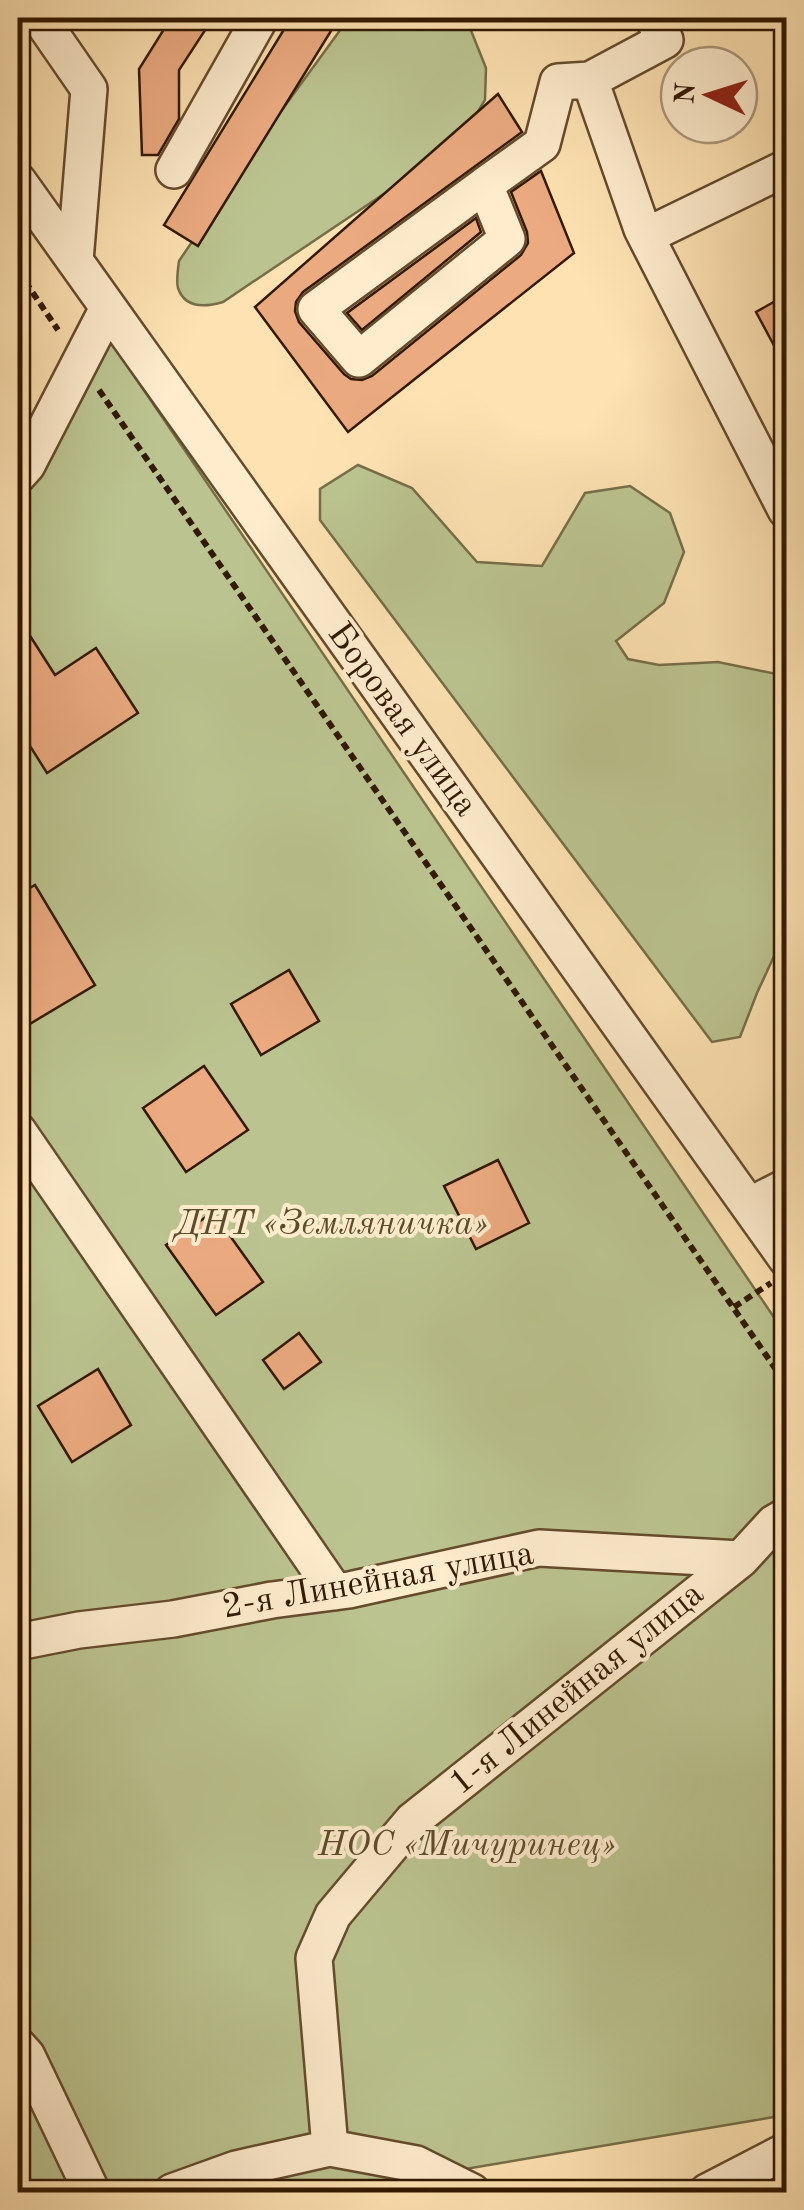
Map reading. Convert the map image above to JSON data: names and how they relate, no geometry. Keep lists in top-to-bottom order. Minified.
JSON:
{"streets":{"street":["Боровая улица","2-я Линейная улица","1-я Линейная улица"]},"crossings":[["2-я Линейная улица","1-я Линейная улица"]],"parks":["ДНТ «Земляничка»","НОС «Мичуринец»"],"north":"left"}
